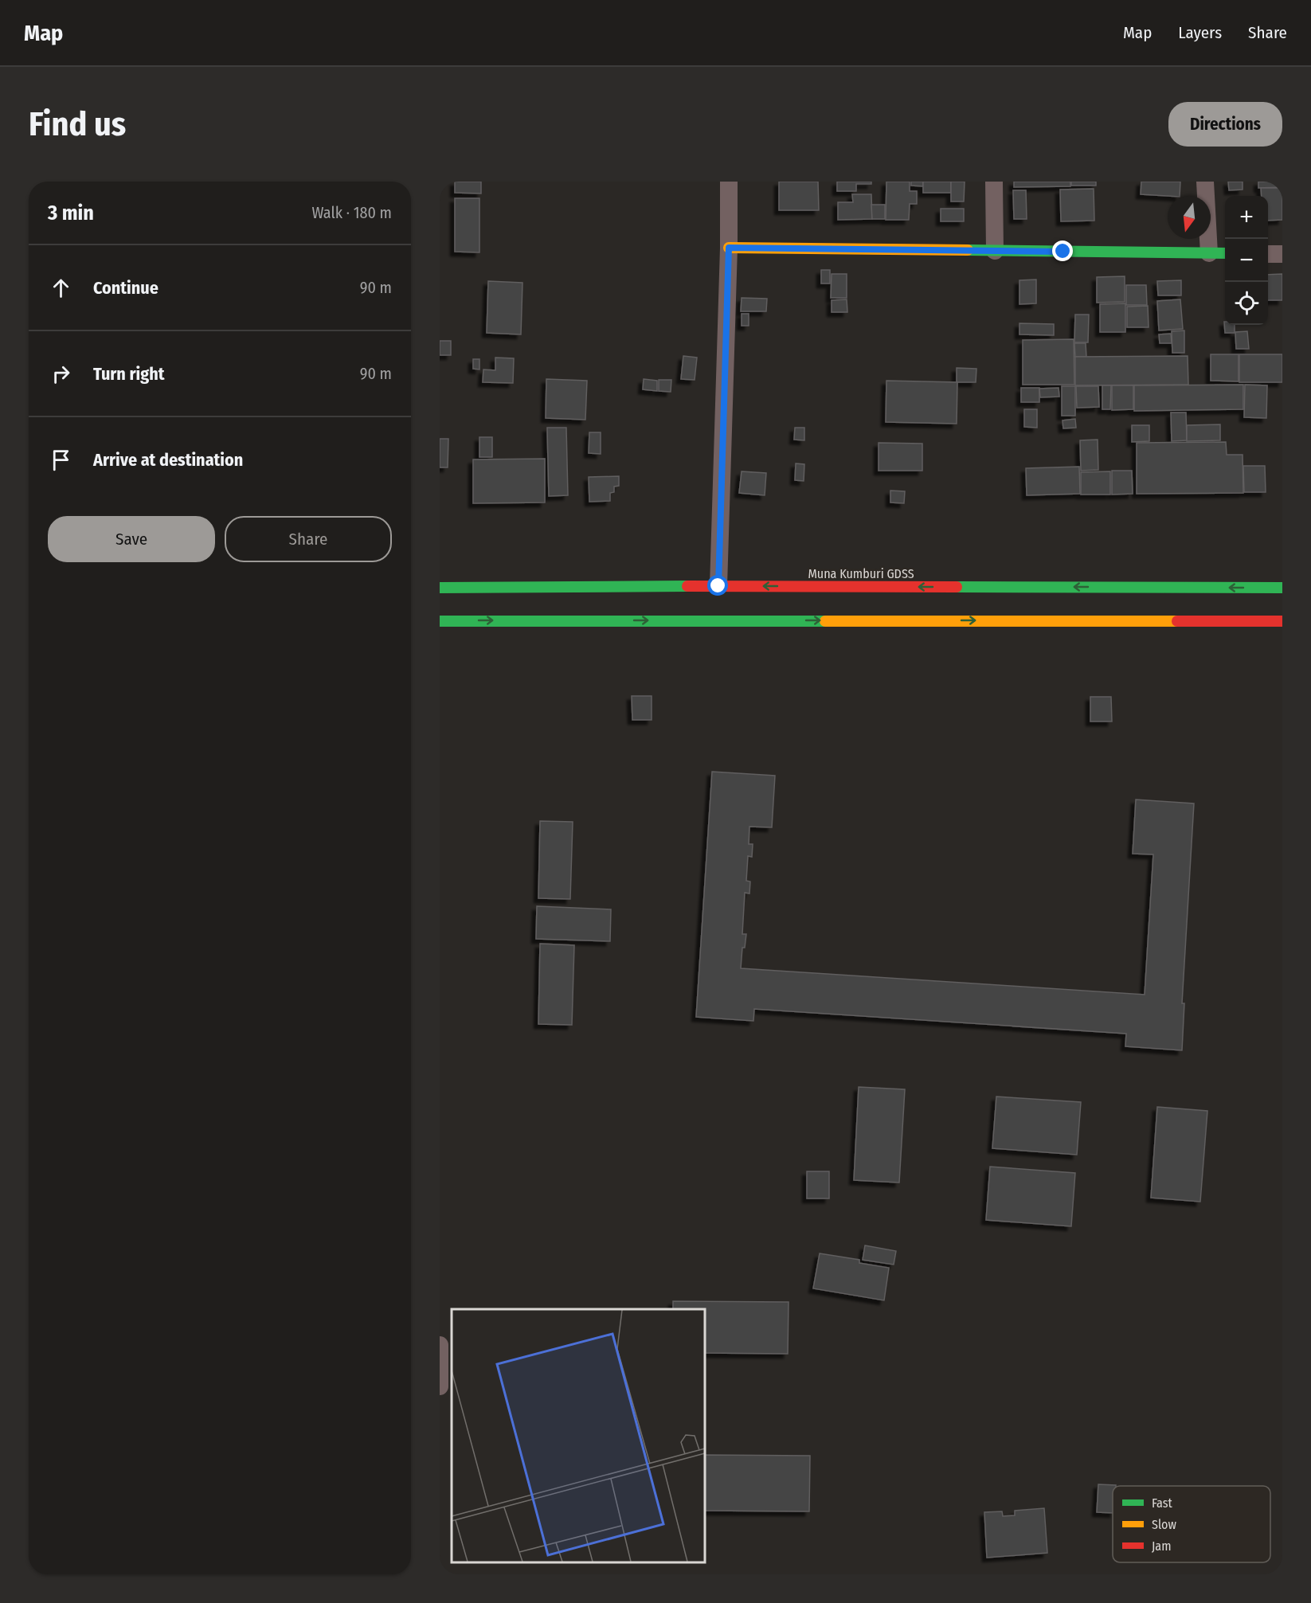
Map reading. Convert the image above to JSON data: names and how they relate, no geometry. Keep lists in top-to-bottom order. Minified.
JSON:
{"streets":{"main road":["Muna Kumburi GDSS"]},"legend":["Fast","Slow","Jam"],"north":"bottom","page":{"header":"Map","nav":["Map","Layers","Share"],"buttons":["Directions",["Save","Share"]],"title":"Find us","heading":["3 min","Walk · 180 m"],"map_buttons":["+","−"],"list":[["Continue","90 m"],["Turn right","90 m"],"Arrive at destination"]}}
